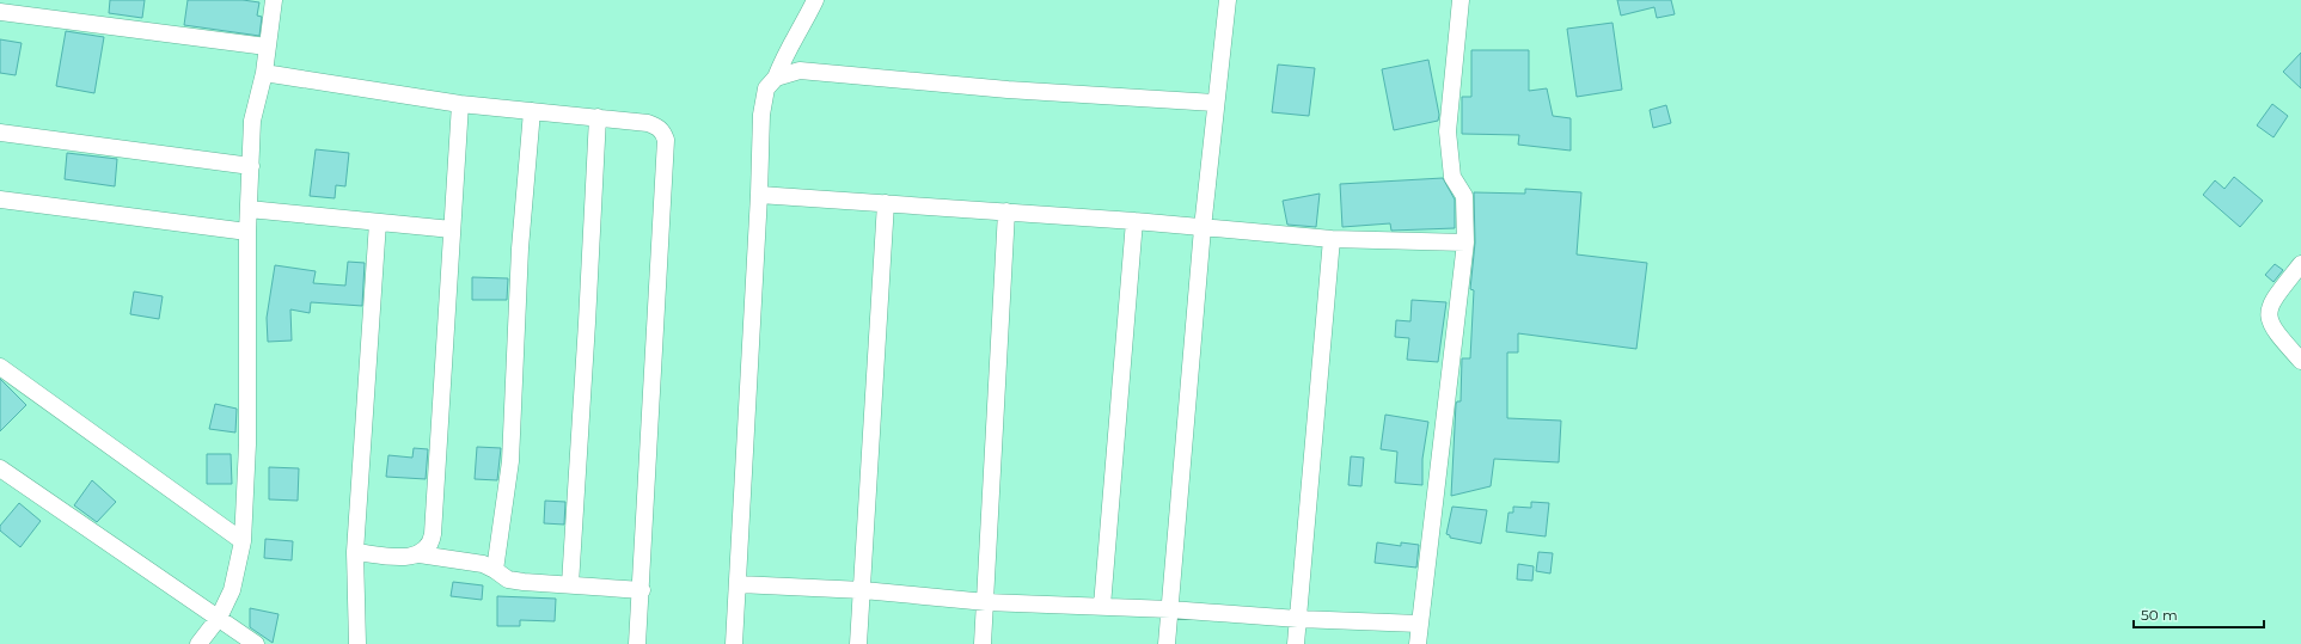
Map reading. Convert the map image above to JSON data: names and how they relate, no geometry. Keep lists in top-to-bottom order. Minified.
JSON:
{"scale_bar":"50 m"}
